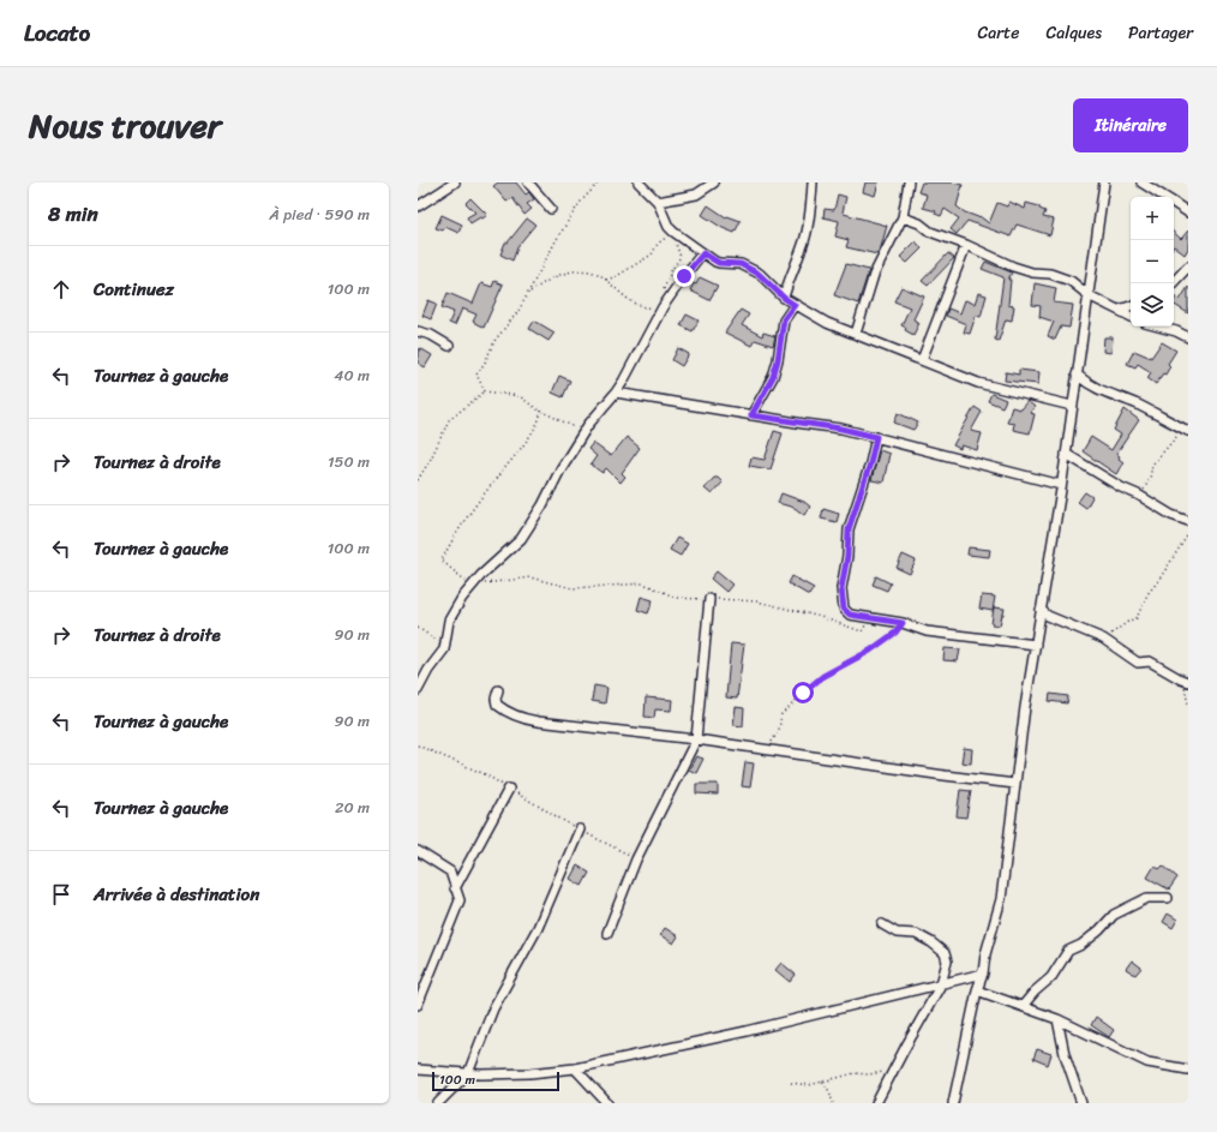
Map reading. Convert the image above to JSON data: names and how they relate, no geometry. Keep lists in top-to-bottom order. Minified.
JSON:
{"scale_bar":"100 m","page":{"header":"Locato","nav":["Carte","Calques","Partager"],"title":"Nous trouver","buttons":"Itinéraire","heading":["8 min","À pied · 590 m"],"map_buttons":["+","−"],"list":[["Continuez","100 m"],["Tournez à gauche","40 m"],["Tournez à droite","150 m"],["Tournez à gauche","100 m"],["Tournez à droite","90 m"],["Tournez à gauche","90 m"],["Tournez à gauche","20 m"],"Arrivée à destination"],"scale":"100 m"}}
